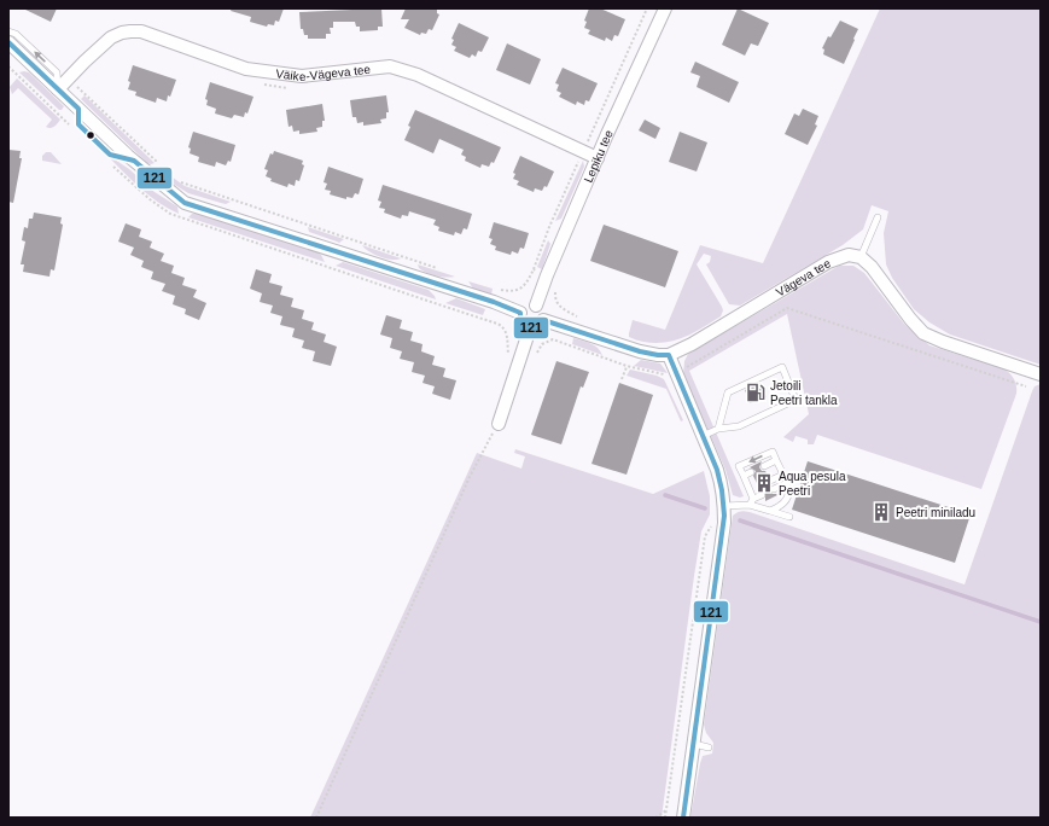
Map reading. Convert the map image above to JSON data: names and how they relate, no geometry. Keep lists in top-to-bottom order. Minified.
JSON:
{"streets":{"street":["Väike-Vägeva tee","Lepiku tee","Vägeva tee"]},"crossings":[["Väike-Vägeva tee","Lepiku tee"]],"places":{"fuel station":["Jetoili Peetri tankla"],"building":["Aqua pesula Peetri","Peetri miniladu"]},"lines":["transit line 121"]}
